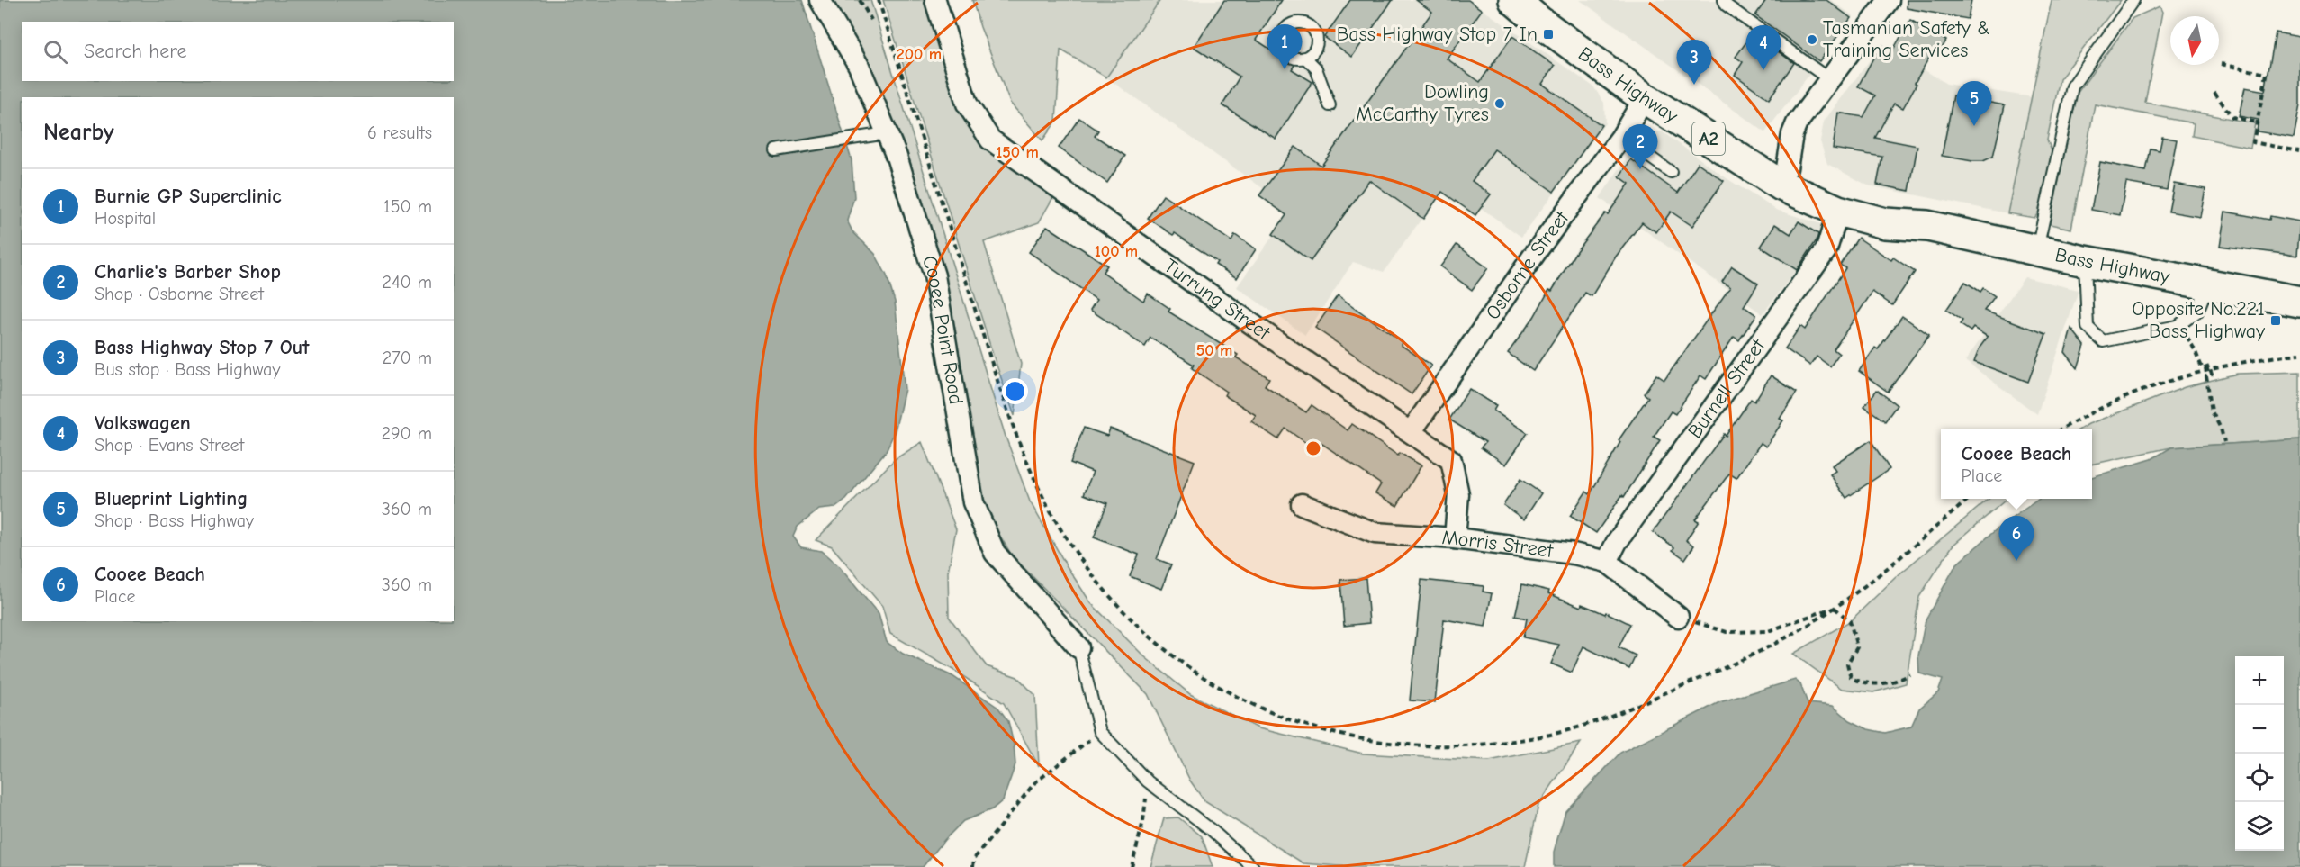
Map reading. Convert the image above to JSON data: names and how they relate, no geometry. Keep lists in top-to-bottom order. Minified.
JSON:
{"streets":{"highway":["Bass Highway","A2"],"street":["Osborne Street","Turrung Street","Cooee Point Road","Burnell Street","Morris Street"]},"crossings":[["Bass Highway","Osborne Street"],["Bass Highway","Burnell Street"],["Osborne Street","Turrung Street"],["Turrung Street","Morris Street"],["Burnell Street","Morris Street"]],"places":{"transit":["Bass Highway Stop 7 In","Opposite No.221 Bass Highway"],"other":["Tasmanian Safety & Training Services","Dowling McCarthy Tyres"]},"north":"bottom","page":{"search":"Search here","pins":["1","4","3","5","2","6"],"heading":["Nearby","6 results"],"list":[{"mark":"1","name":"Burnie GP Superclinic","note":"Hospital","value":"150 m"},{"mark":"2","name":"Charlie's Barber Shop","note":"Shop · Osborne Street","value":"240 m"},{"mark":"3","name":"Bass Highway Stop 7 Out","note":"Bus stop · Bass Highway","value":"270 m"},{"mark":"4","name":"Volkswagen","note":"Shop · Evans Street","value":"290 m"},{"mark":"5","name":"Blueprint Lighting","note":"Shop · Bass Highway","value":"360 m"},{"mark":"6","name":"Cooee Beach","note":"Place","value":"360 m"}],"popup":["Cooee Beach","Place"],"map_buttons":["+","−"]},"rings":["200 m","150 m","100 m","50 m"]}
